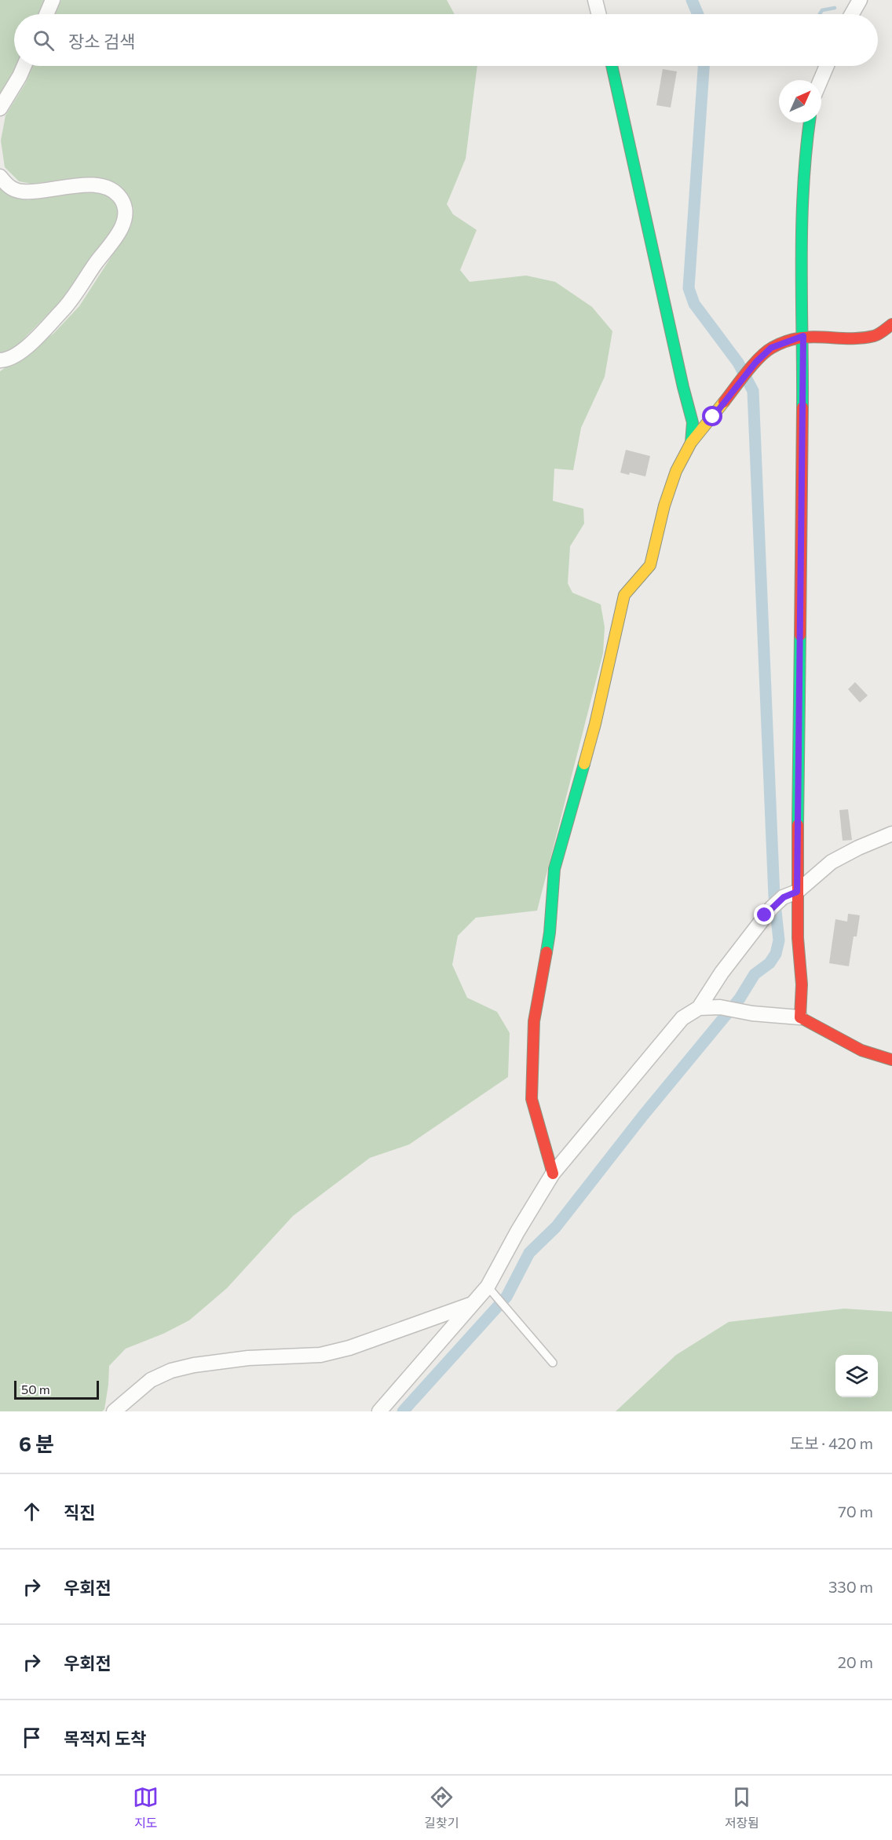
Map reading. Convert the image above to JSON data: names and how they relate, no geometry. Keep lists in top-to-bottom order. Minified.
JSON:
{"scale_bar":"50 m","north":"top right","page":{"search":"장소 검색","scale":"50 m","heading":["6 분","도보 · 420 m"],"list":[["직진","70 m"],["우회전","330 m"],["우회전","20 m"],"목적지 도착"],"nav":["지도","길찾기","저장됨"]}}
